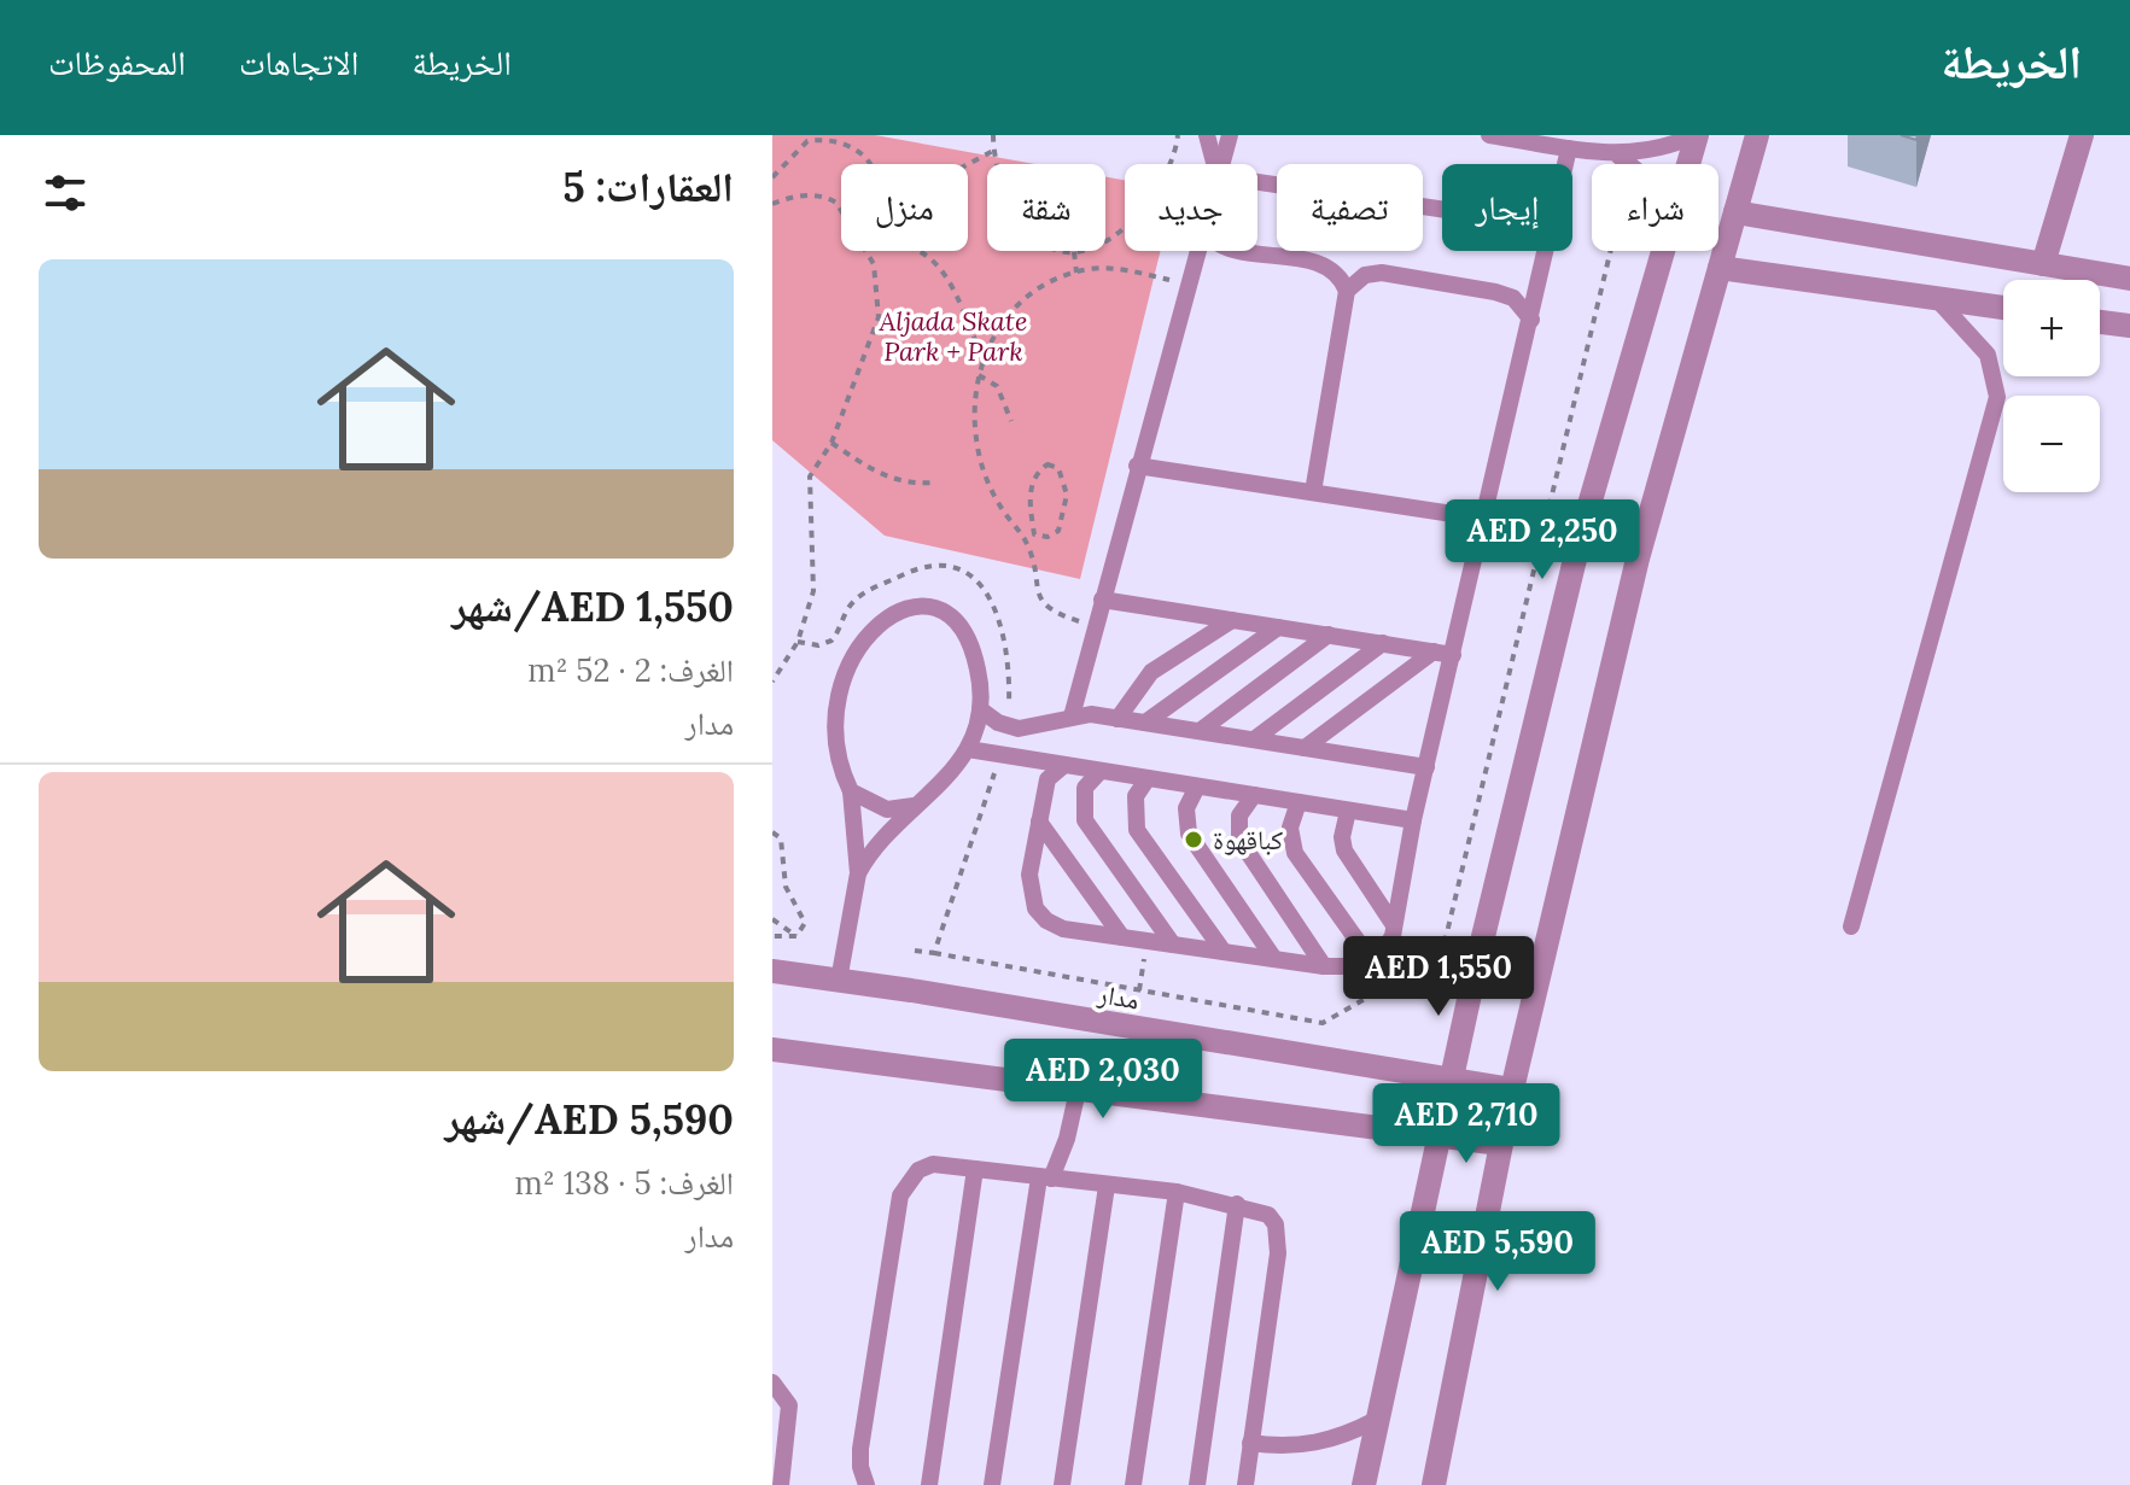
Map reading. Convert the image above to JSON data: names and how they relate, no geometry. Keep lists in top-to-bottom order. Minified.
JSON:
{"streets":{"street":["مدار"]},"parks":["Aljada Skate Park + Park"],"places":["كباقهوة"],"page":{"header":"الخريطة","nav":["الخريطة","الاتجاهات","المحفوظات"],"heading":"العقارات: 5","chip":["شراء","إيجار","تصفية","جديد","شقة","منزل"],"list":[{"name":"AED 1,550/شهر","note":"الغرف: 2 · 52 m² · مدار"},{"name":"AED 5,590/شهر","note":"الغرف: 5 · 138 m² · مدار"}],"map_buttons":["+","−"],"price":["AED 2,250","AED 1,550","AED 2,030","AED 2,710","AED 5,590"]}}
